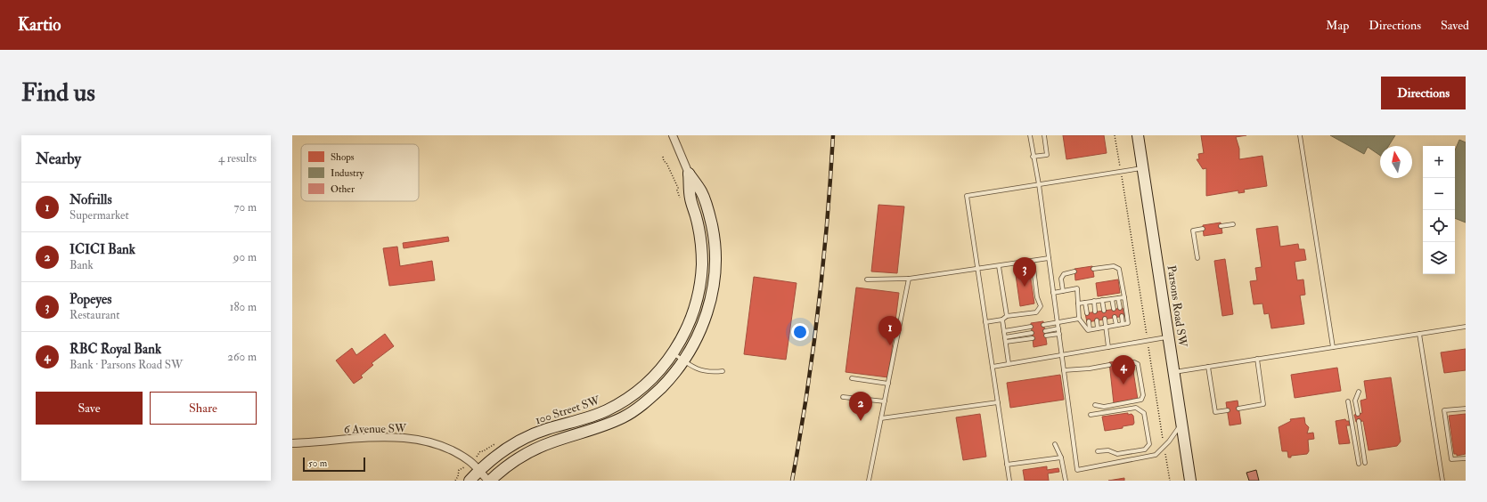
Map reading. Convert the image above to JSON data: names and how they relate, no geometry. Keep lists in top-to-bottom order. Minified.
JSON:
{"streets":{"street":["Parsons Road SW","100 Street SW","6 Avenue SW"]},"crossings":[["100 Street SW","6 Avenue SW"]],"legend":["Shops","Industry","Other"],"scale_bar":"50 m","north":"top","page":{"header":"Kartio","nav":["Map","Directions","Saved"],"buttons":["Directions",["Save","Share"]],"title":"Find us","heading":["Nearby","4 results"],"map_buttons":["+","−"],"list":[{"mark":"1","name":"Nofrills","note":"Supermarket","value":"70 m"},{"mark":"2","name":"ICICI Bank","note":"Bank","value":"90 m"},{"mark":"3","name":"Popeyes","note":"Restaurant","value":"180 m"},{"mark":"4","name":"RBC Royal Bank","note":"Bank · Parsons Road SW","value":"260 m"}],"pins":["3","1","4","2"],"scale":"50 m"}}
